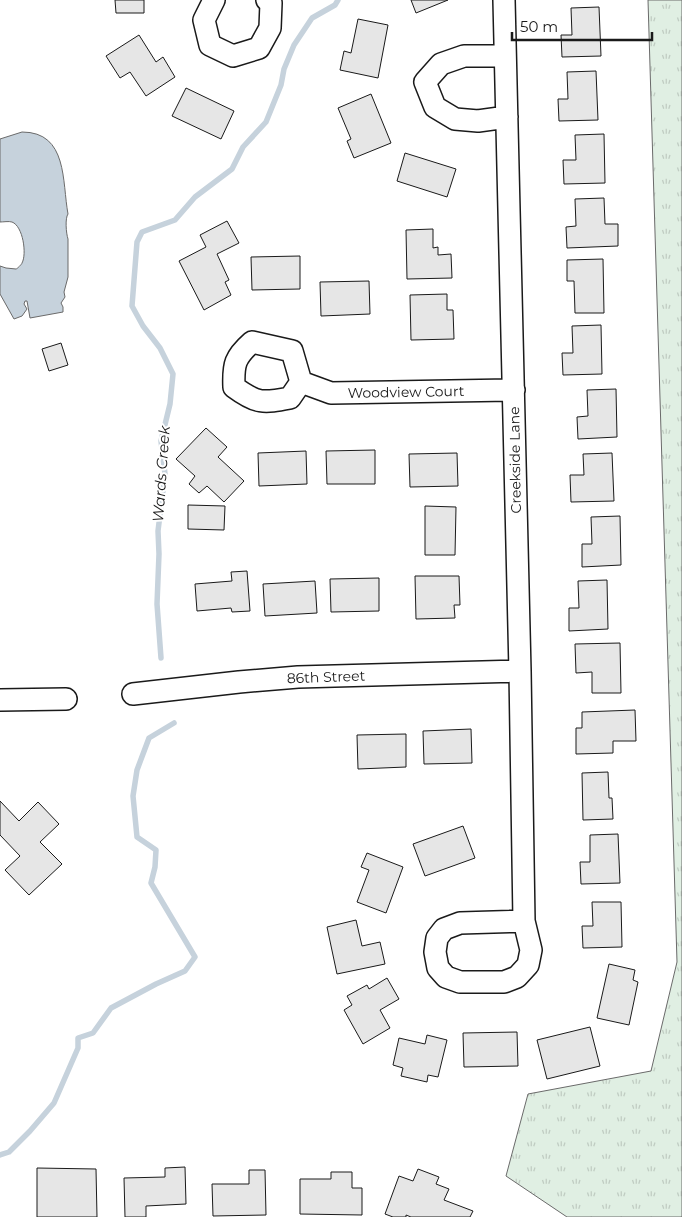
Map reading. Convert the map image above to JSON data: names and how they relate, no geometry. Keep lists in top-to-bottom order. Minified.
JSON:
{"streets":{"street":["Woodview Court","Creekside Lane","86th Street"]},"crossings":[["Woodview Court","Creekside Lane"],["Creekside Lane","86th Street"]],"water":["Wards Creek"],"scale_bar":"50 m"}
